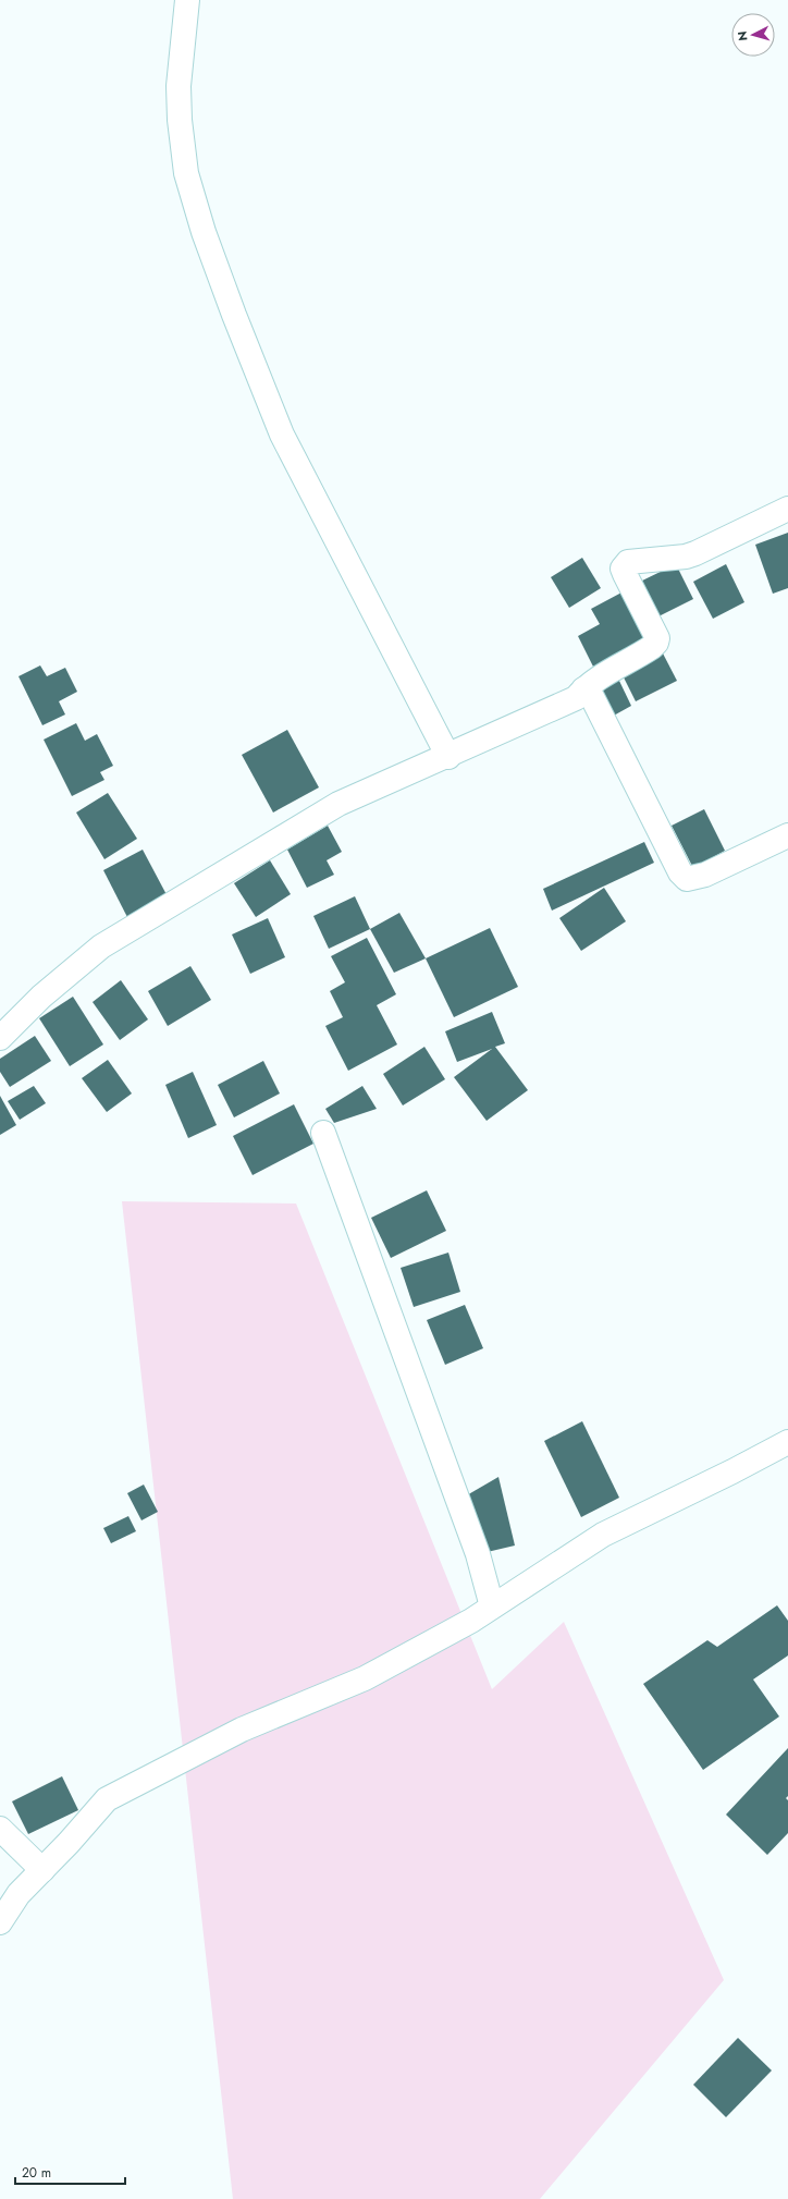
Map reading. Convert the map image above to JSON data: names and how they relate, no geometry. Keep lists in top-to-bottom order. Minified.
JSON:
{"scale_bar":"20 m","north":"left"}
